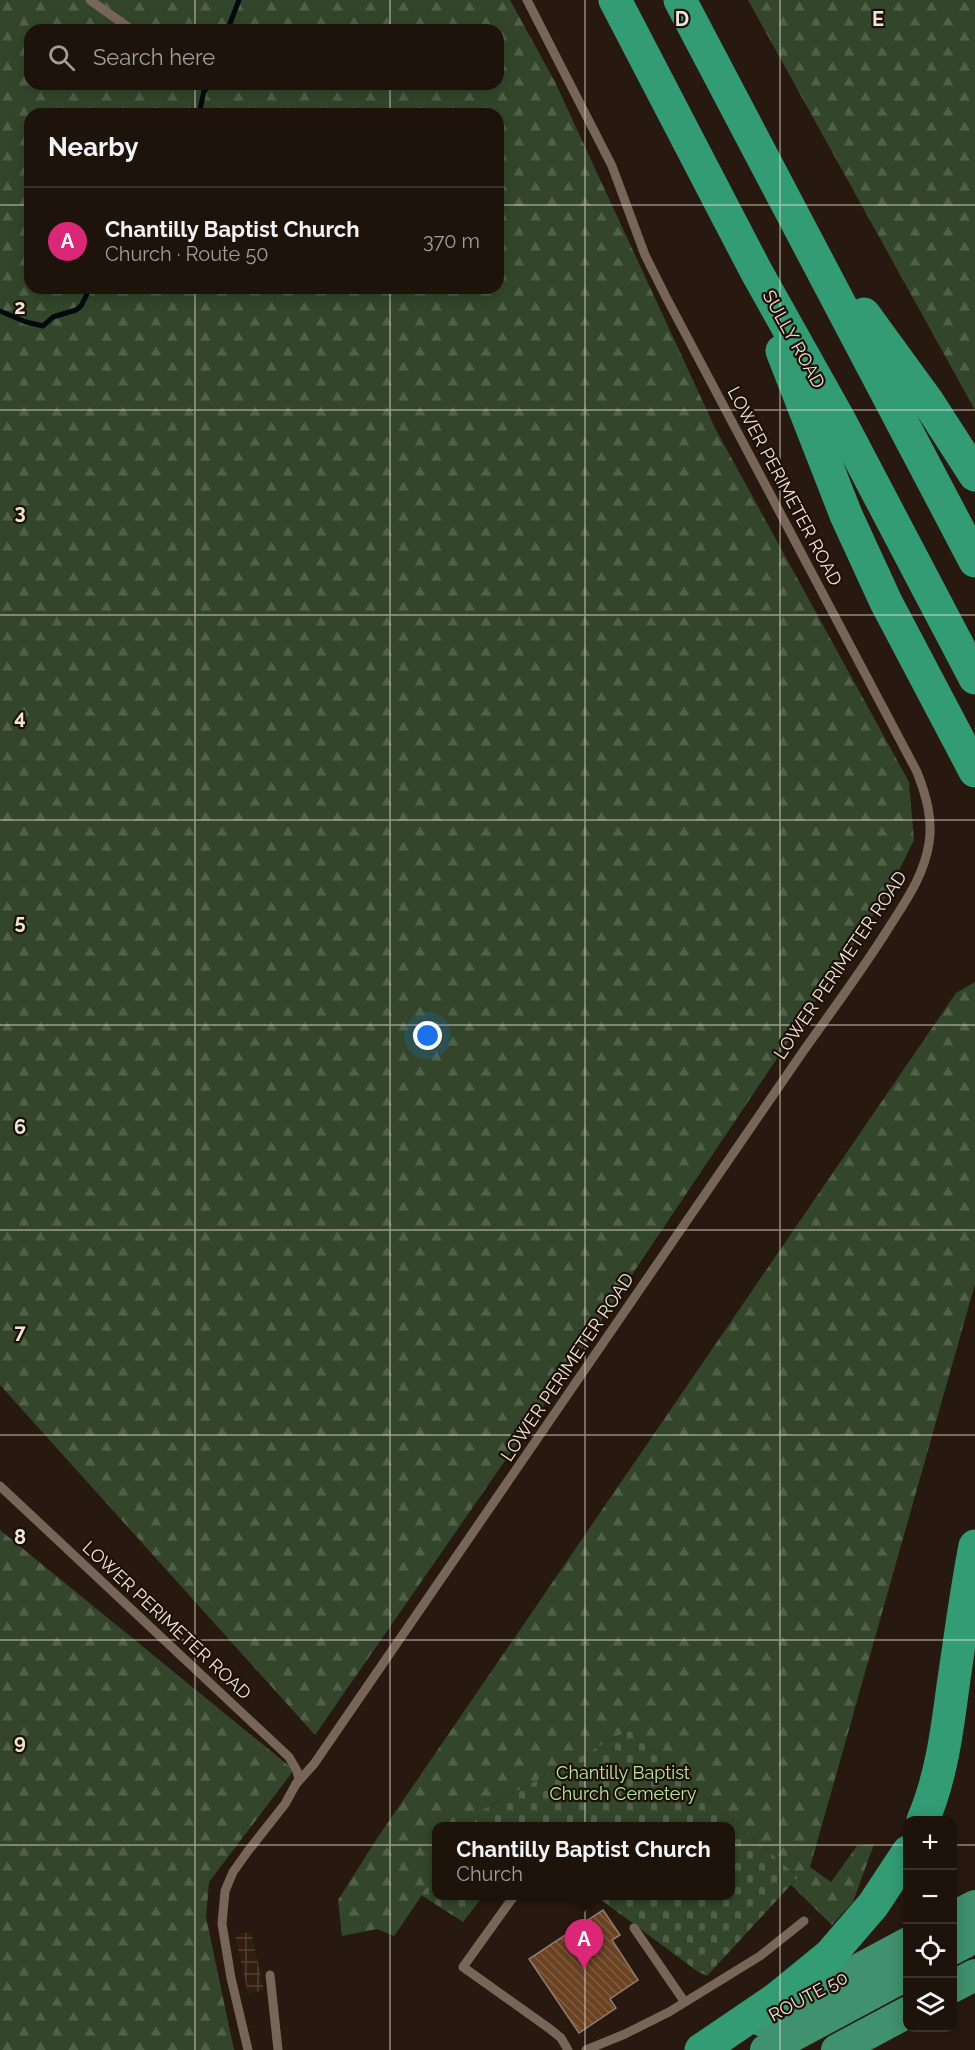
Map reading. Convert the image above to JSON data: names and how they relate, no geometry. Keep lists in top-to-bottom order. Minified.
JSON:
{"streets":{"highway":["SULLY ROAD","ROUTE 50"],"lane":["LOWER PERIMETER ROAD"]},"parks":["Chantilly Baptist Church Cemetery"],"page":{"search":"Search here","heading":"Nearby","list":[{"mark":"A","name":"Chantilly Baptist Church","note":"Church · Route 50","value":"370 m"}],"map_buttons":["+","−"],"popup":["Chantilly Baptist Church","Church"],"pins":"A"},"grid":{"columns":["D","E"],"rows":["2","3","4","5","6","7","8","9"]}}
